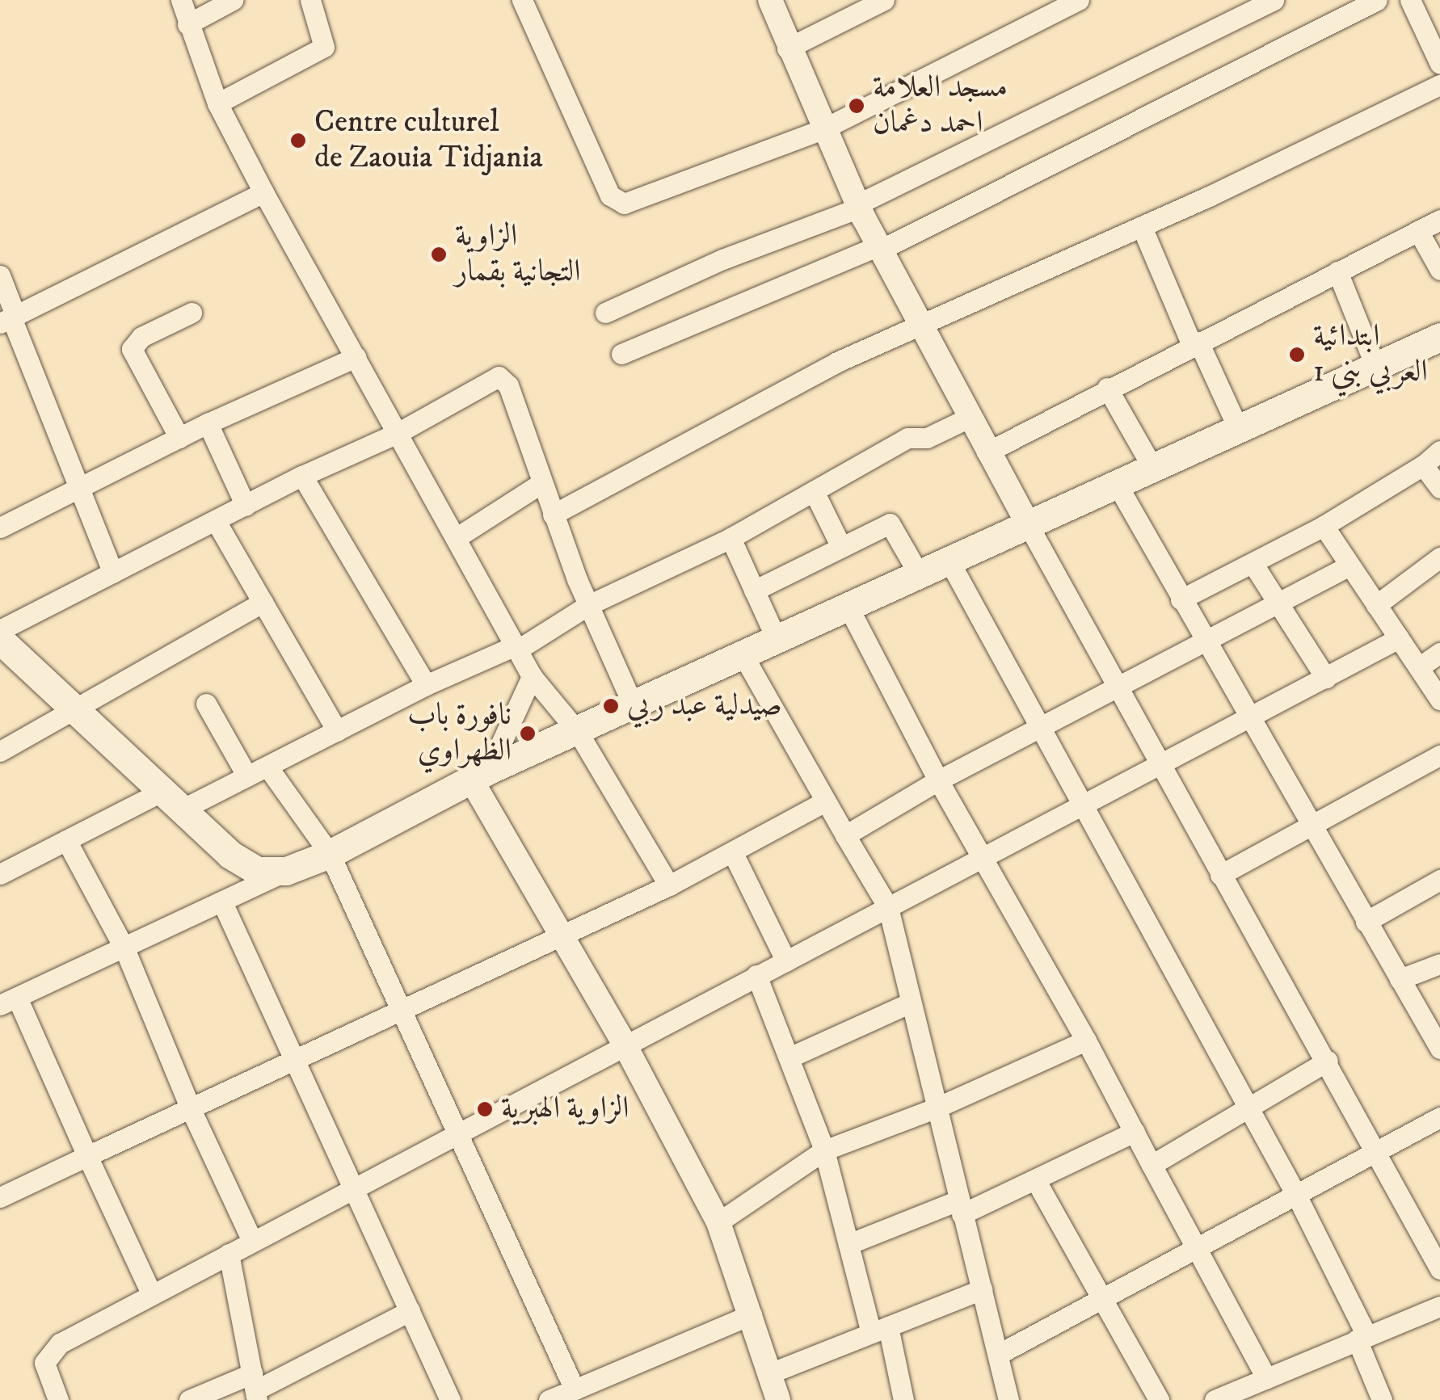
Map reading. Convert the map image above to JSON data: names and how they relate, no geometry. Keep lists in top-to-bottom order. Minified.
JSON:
{"places":["مسجد العلامة احمد دغمان","Centre culturel de Zaouia Tidjania","الزاوية التجانية بقمار","ابتدائية العربي بني 1","صيدلية عبد ربي","نافورة باب الظهراوي","الزاوية الهبرية"]}
